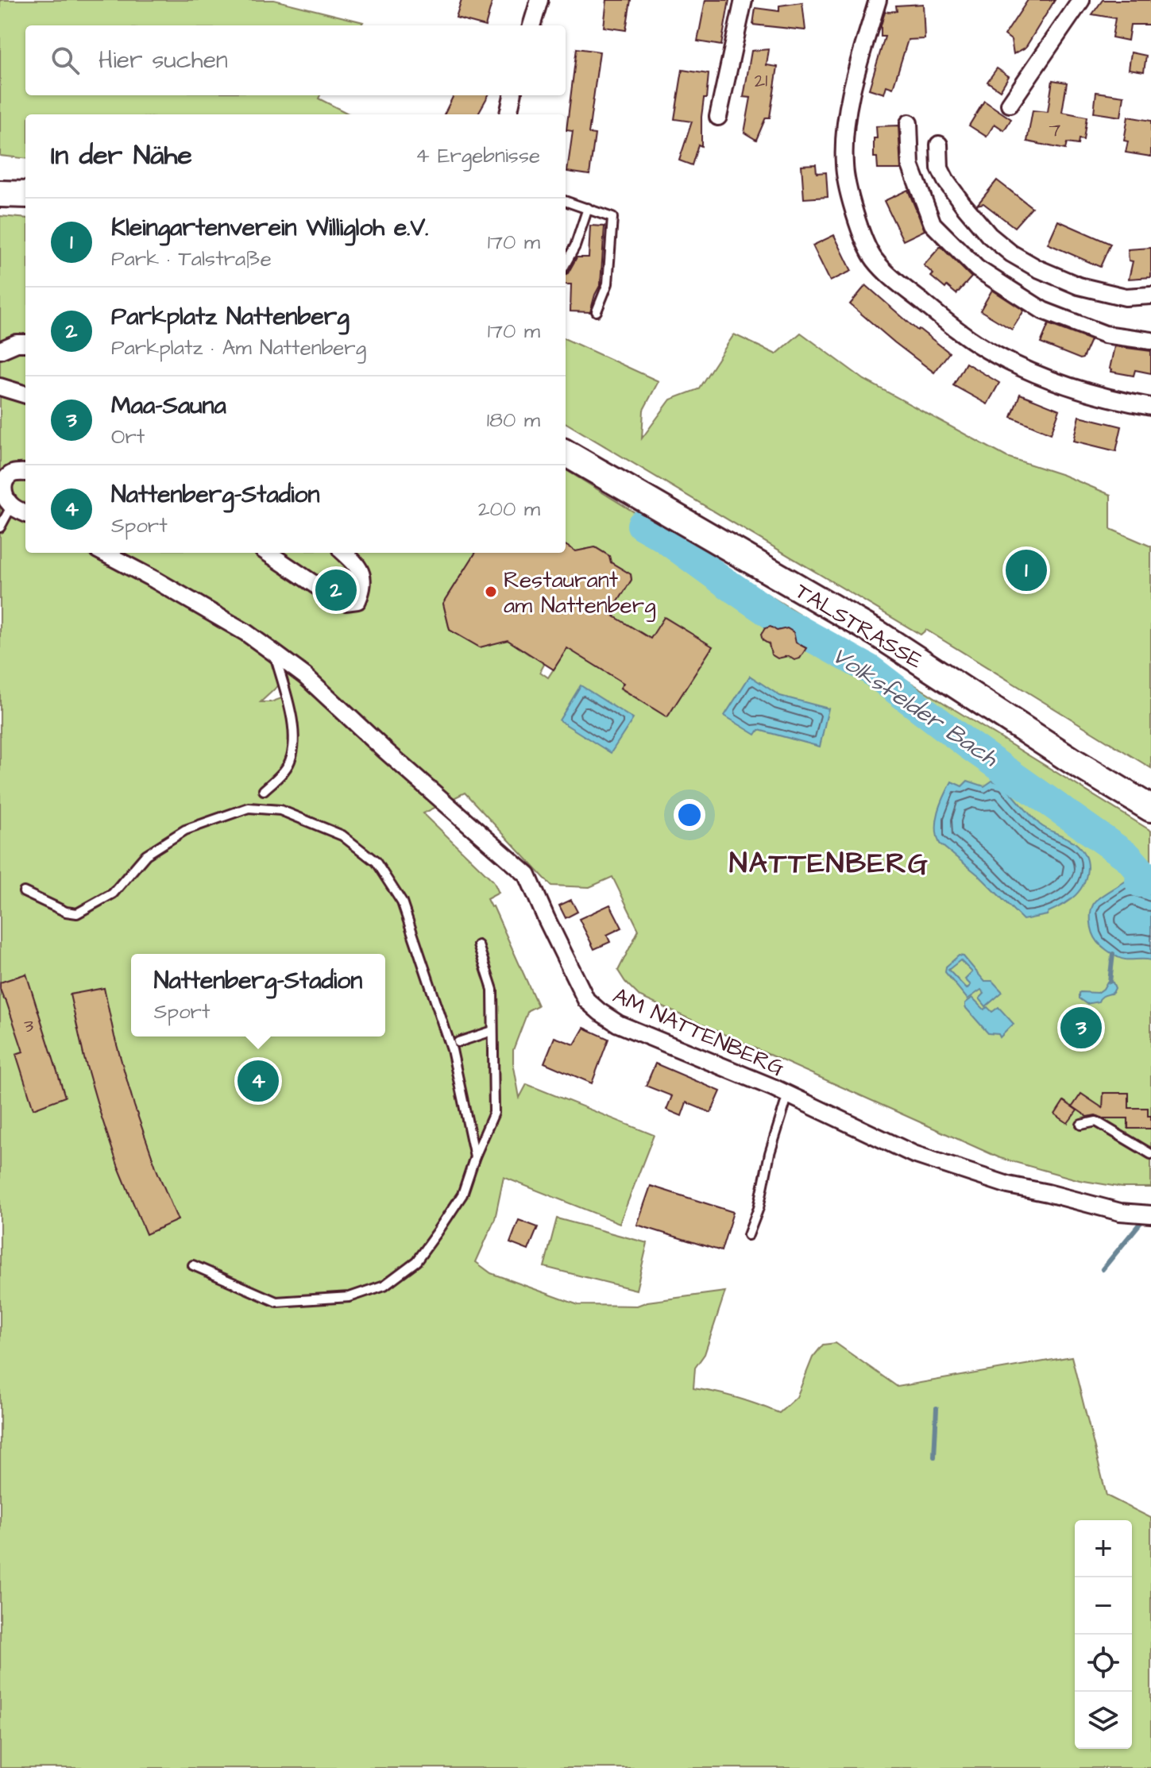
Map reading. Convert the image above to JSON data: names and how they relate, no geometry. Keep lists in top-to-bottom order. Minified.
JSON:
{"streets":{"main road":["TALSTRASSE"],"street":["AM NATTENBERG"]},"districts":["NATTENBERG"],"water":["Volksfelder Bach"],"places":["Restaurant am Nattenberg"],"house_numbers":["21","7","3"],"page":{"search":"Hier suchen","heading":["In der Nähe","4 Ergebnisse"],"list":[{"mark":"1","name":"Kleingartenverein Willigloh e.V.","note":"Park · Talstraße","value":"170 m"},{"mark":"2","name":"Parkplatz Nattenberg","note":"Parkplatz · Am Nattenberg","value":"170 m"},{"mark":"3","name":"Maa-Sauna","note":"Ort","value":"180 m"},{"mark":"4","name":"Nattenberg-Stadion","note":"Sport","value":"200 m"}],"pins":["1","2","3","4"],"popup":["Nattenberg-Stadion","Sport"],"map_buttons":["+","−"]}}
